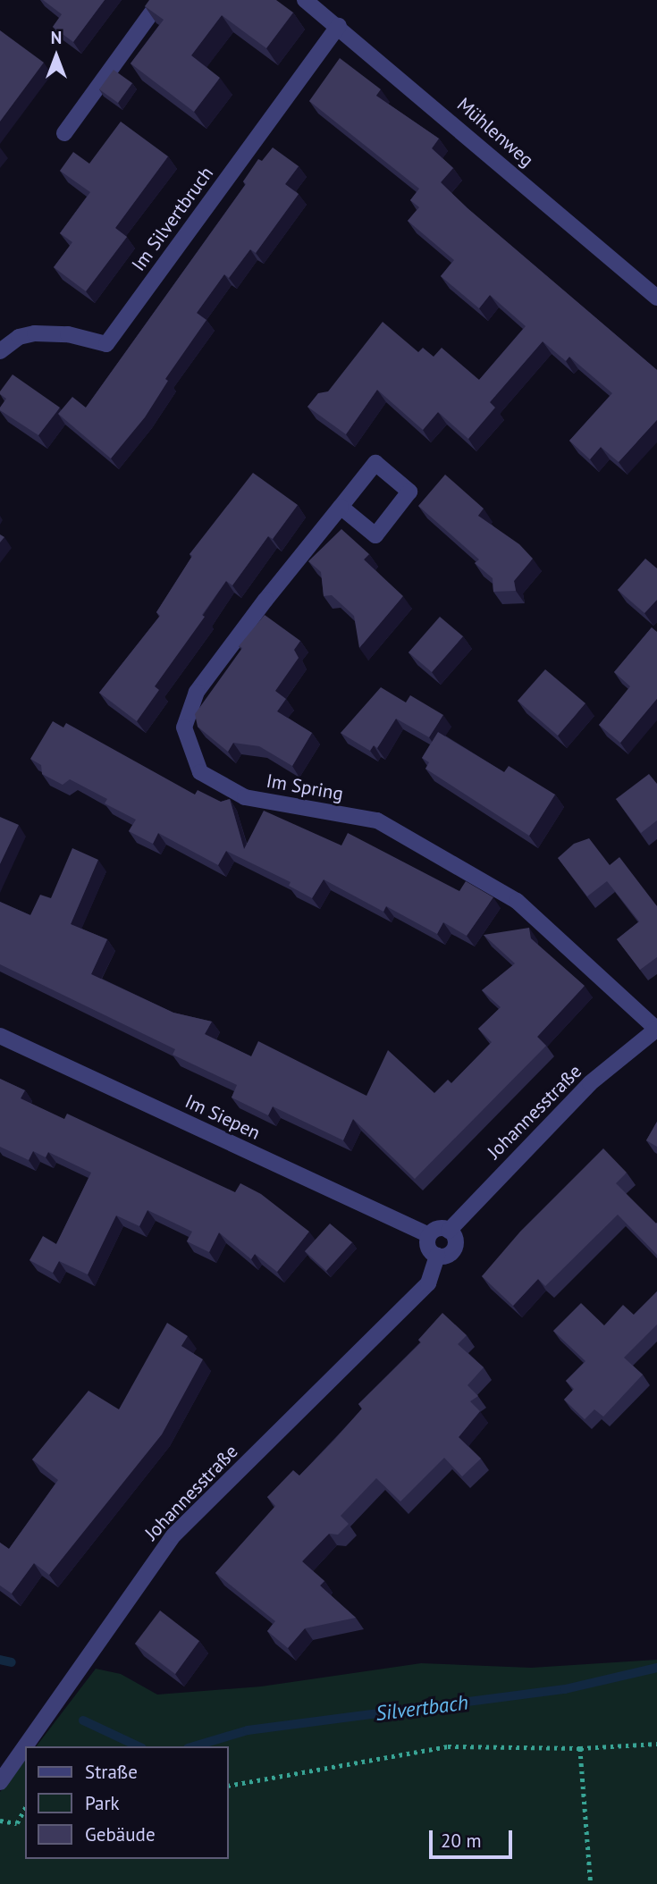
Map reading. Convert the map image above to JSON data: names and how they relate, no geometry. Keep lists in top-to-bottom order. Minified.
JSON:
{"streets":{"street":["Mühlenweg","Im Silvertbruch","Im Spring","Johannesstraße","Im Siepen"]},"crossings":[["Mühlenweg","Im Silvertbruch"],["Im Spring","Johannesstraße"],["Johannesstraße","Im Siepen"]],"water":["Silvertbach"],"legend":["Straße","Park","Gebäude"],"scale_bar":"20 m","north":"top"}
